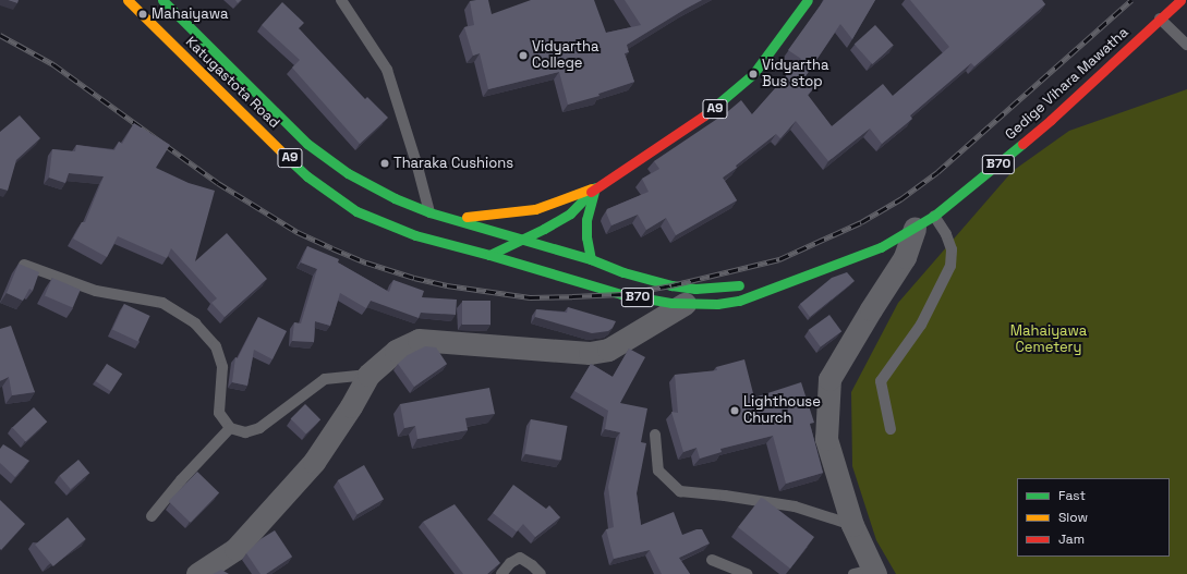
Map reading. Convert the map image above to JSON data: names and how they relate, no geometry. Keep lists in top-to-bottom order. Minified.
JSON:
{"streets":{"main road":["Katugastota Road","Gedige Vihara Mawatha","A9","B70"]},"crossings":[["Katugastota Road","Gedige Vihara Mawatha"]],"parks":["Mahaiyawa Cemetery"],"places":["Mahaiyawa","Vidyartha College","Vidyartha Bus stop","Tharaka Cushions","Lighthouse Church"],"legend":["Fast","Slow","Jam"]}
